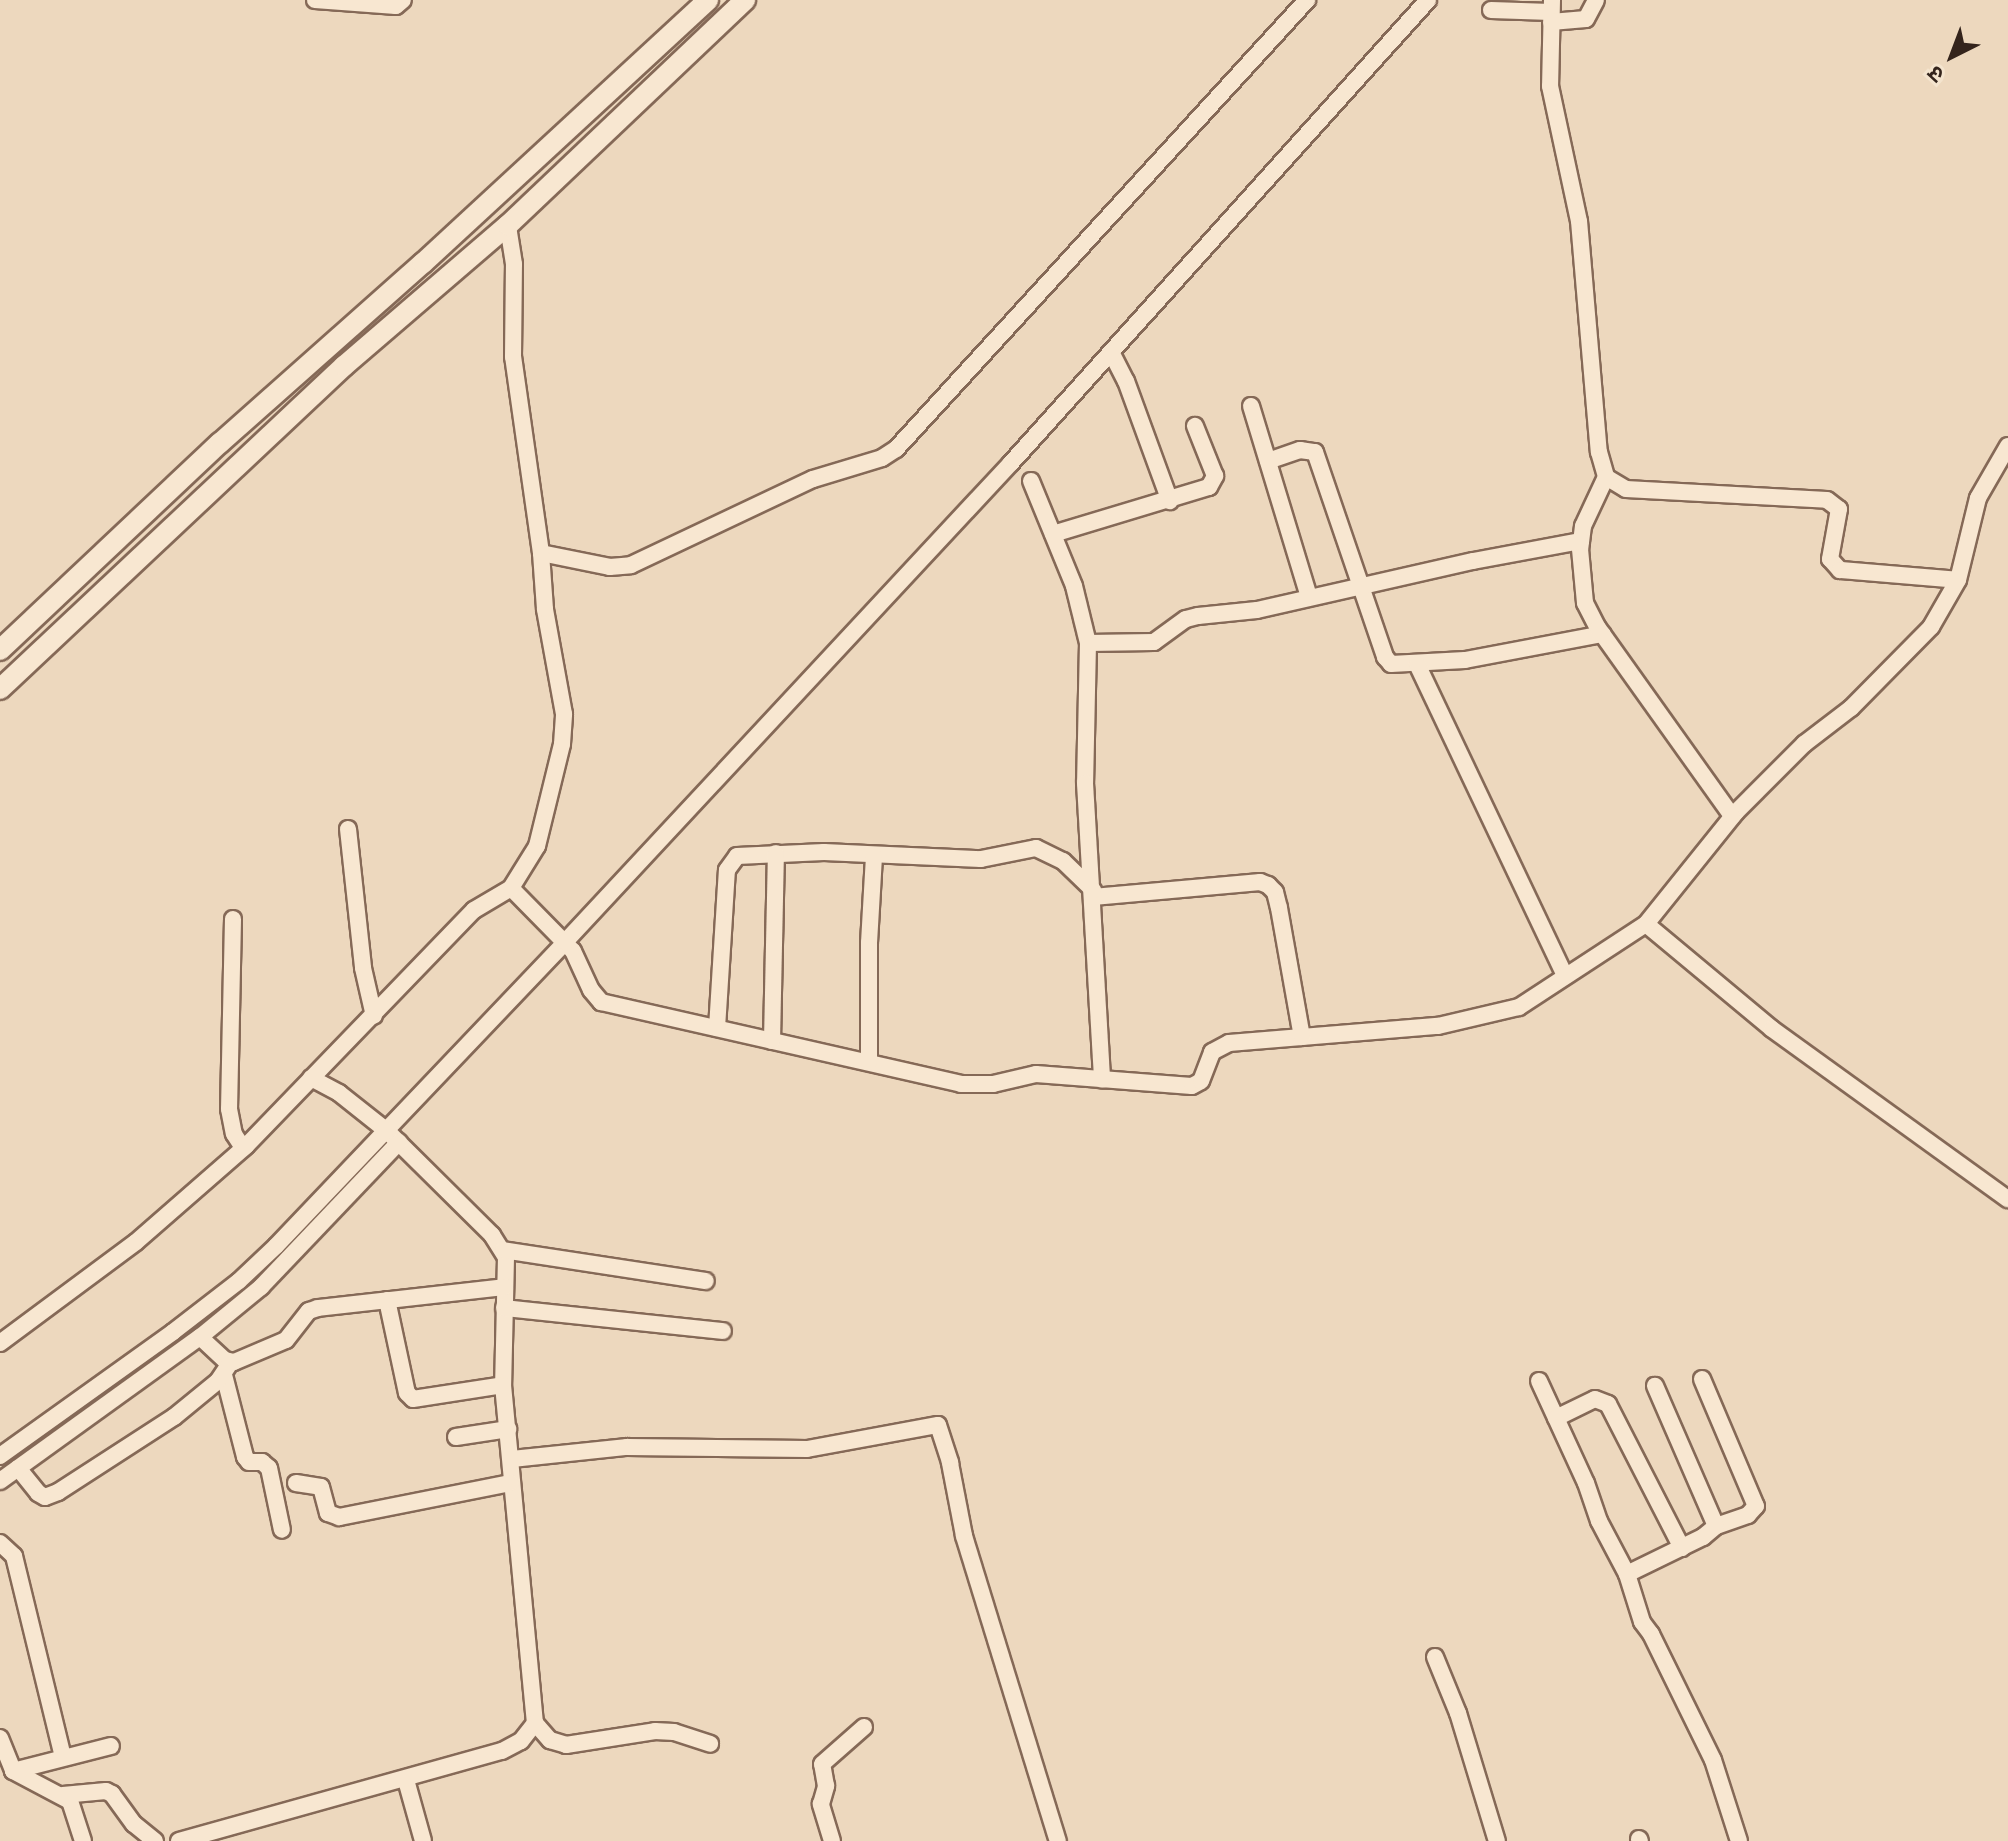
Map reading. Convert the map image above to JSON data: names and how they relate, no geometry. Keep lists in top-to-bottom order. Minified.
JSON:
{"north":"bottom left"}
